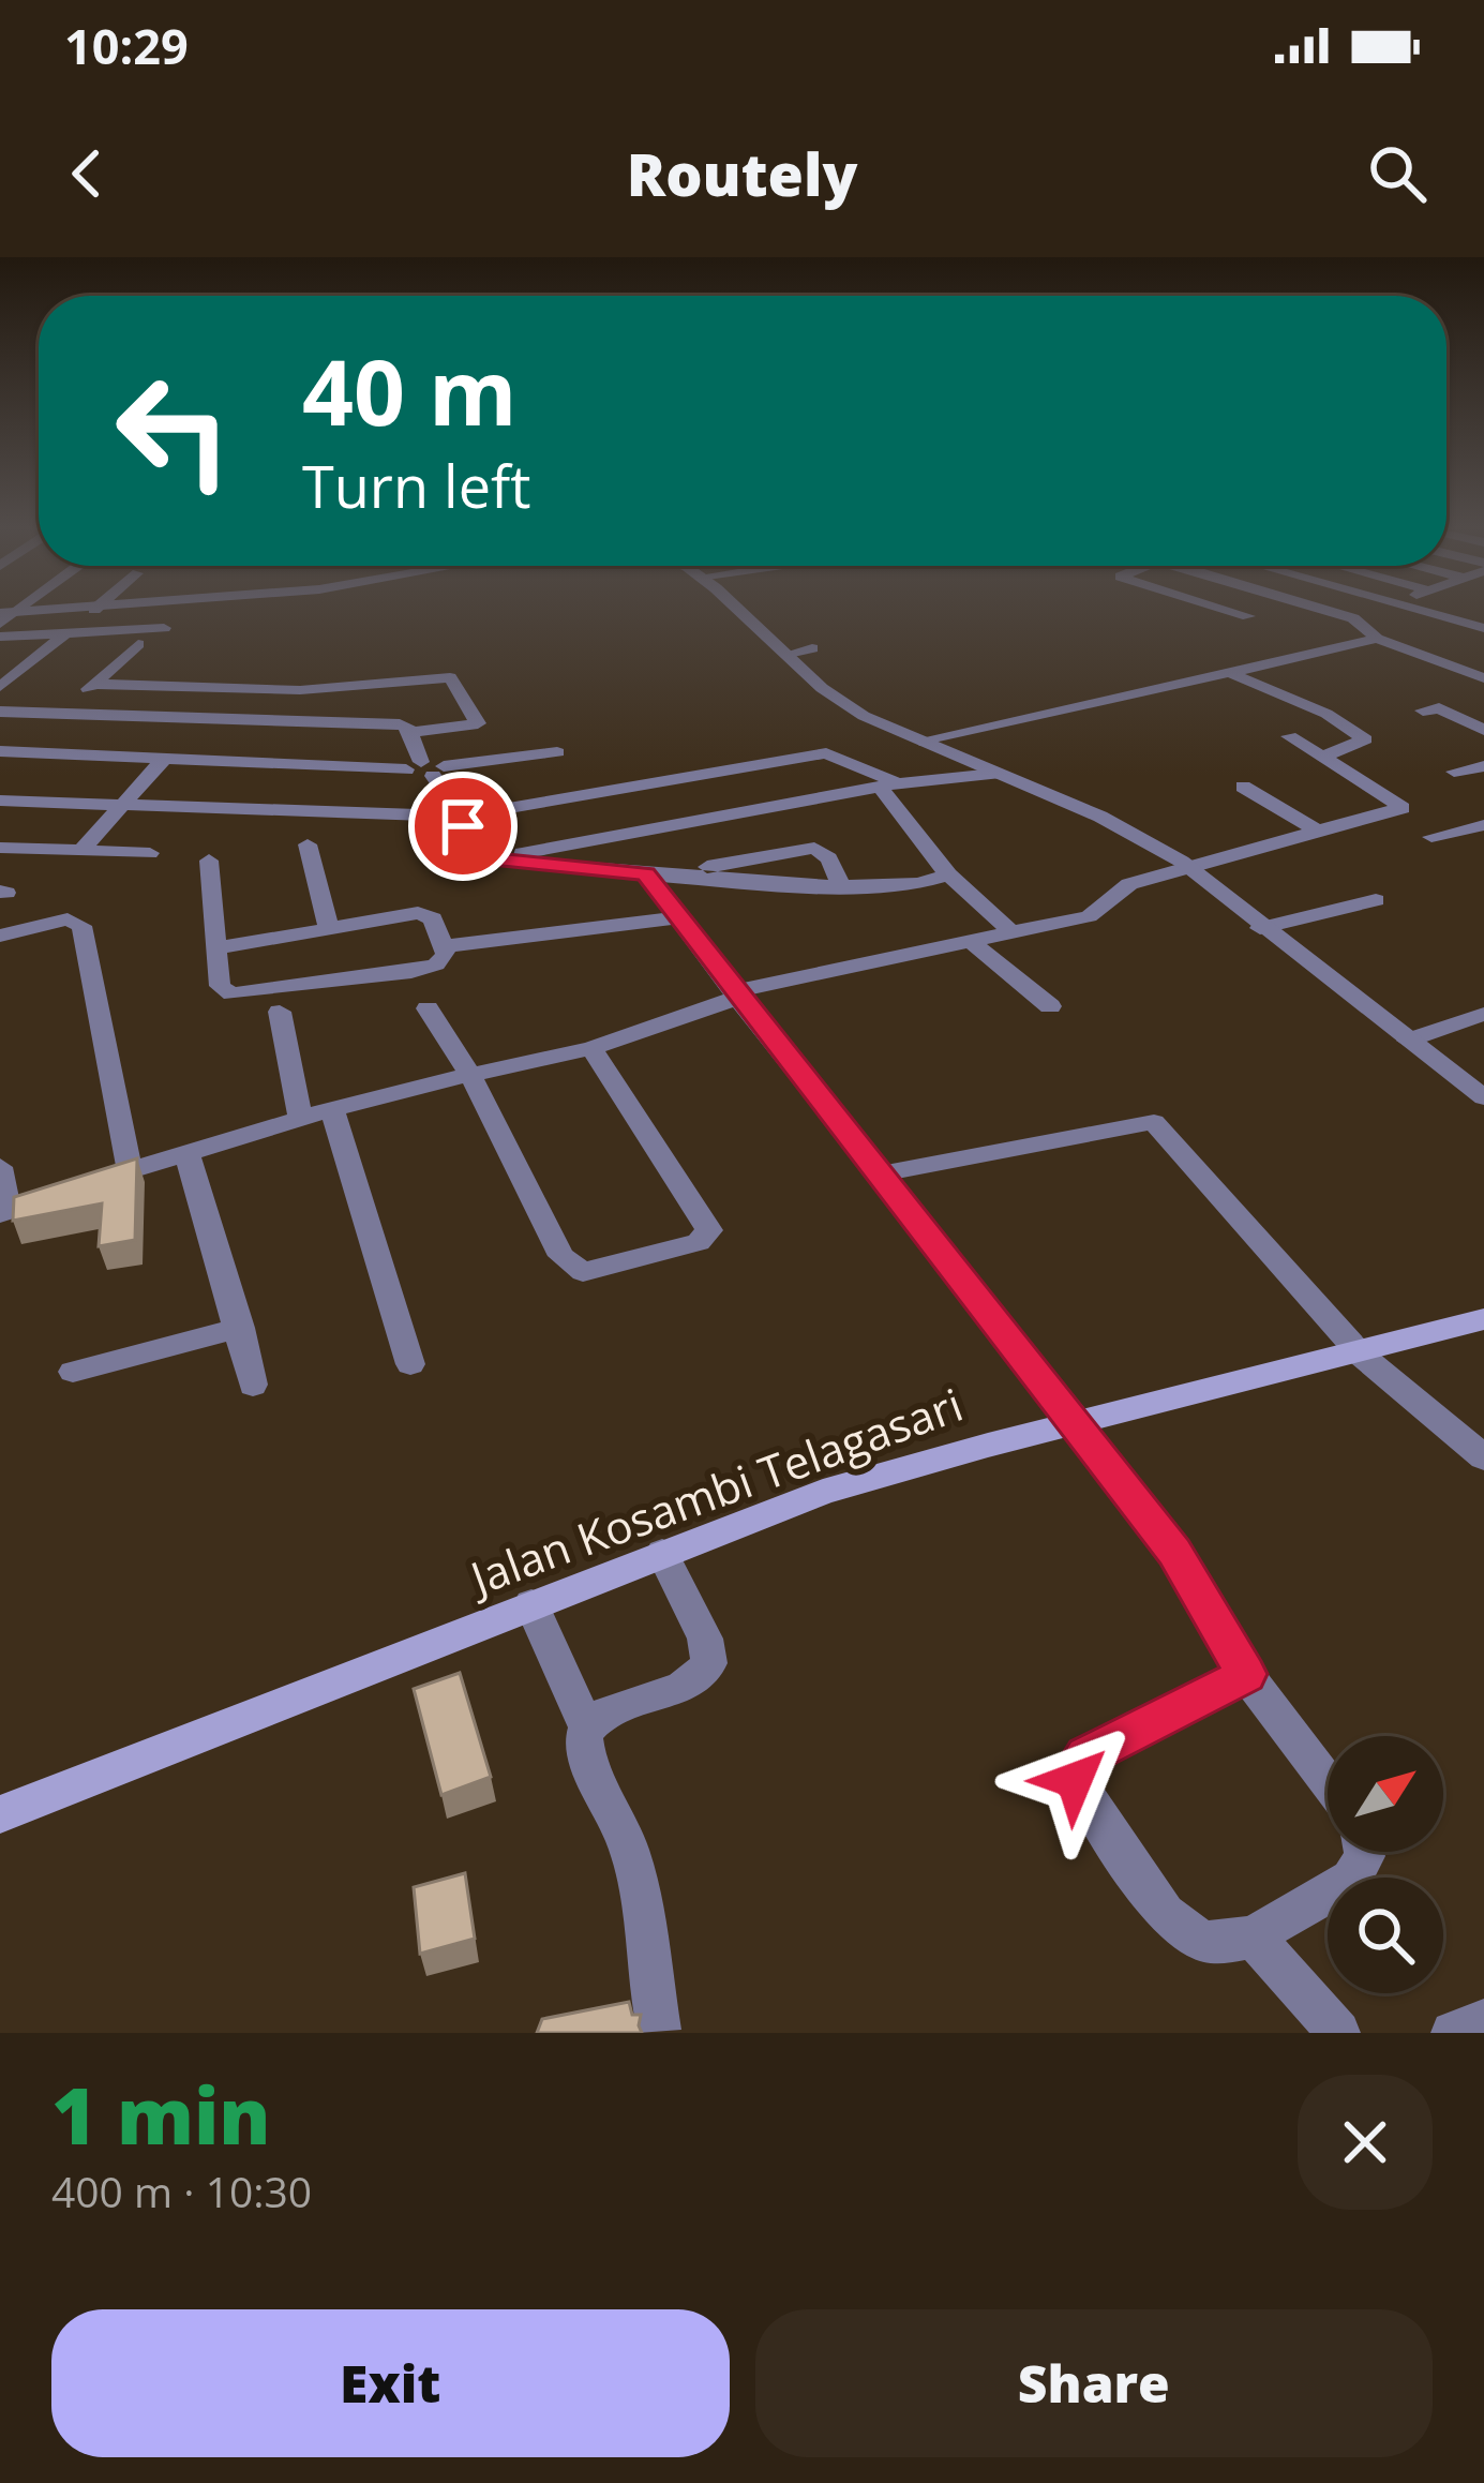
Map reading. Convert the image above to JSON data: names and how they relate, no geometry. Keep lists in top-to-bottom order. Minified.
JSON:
{"streets":{"main road":["Jalan Kosambi Telagasari"]},"north":"top right","page":{"status":"10:29","header":"Routely","turn":["40 m","Turn left"],"heading":["1 min","400 m · 10:30"],"buttons":["Exit","Share"]}}
